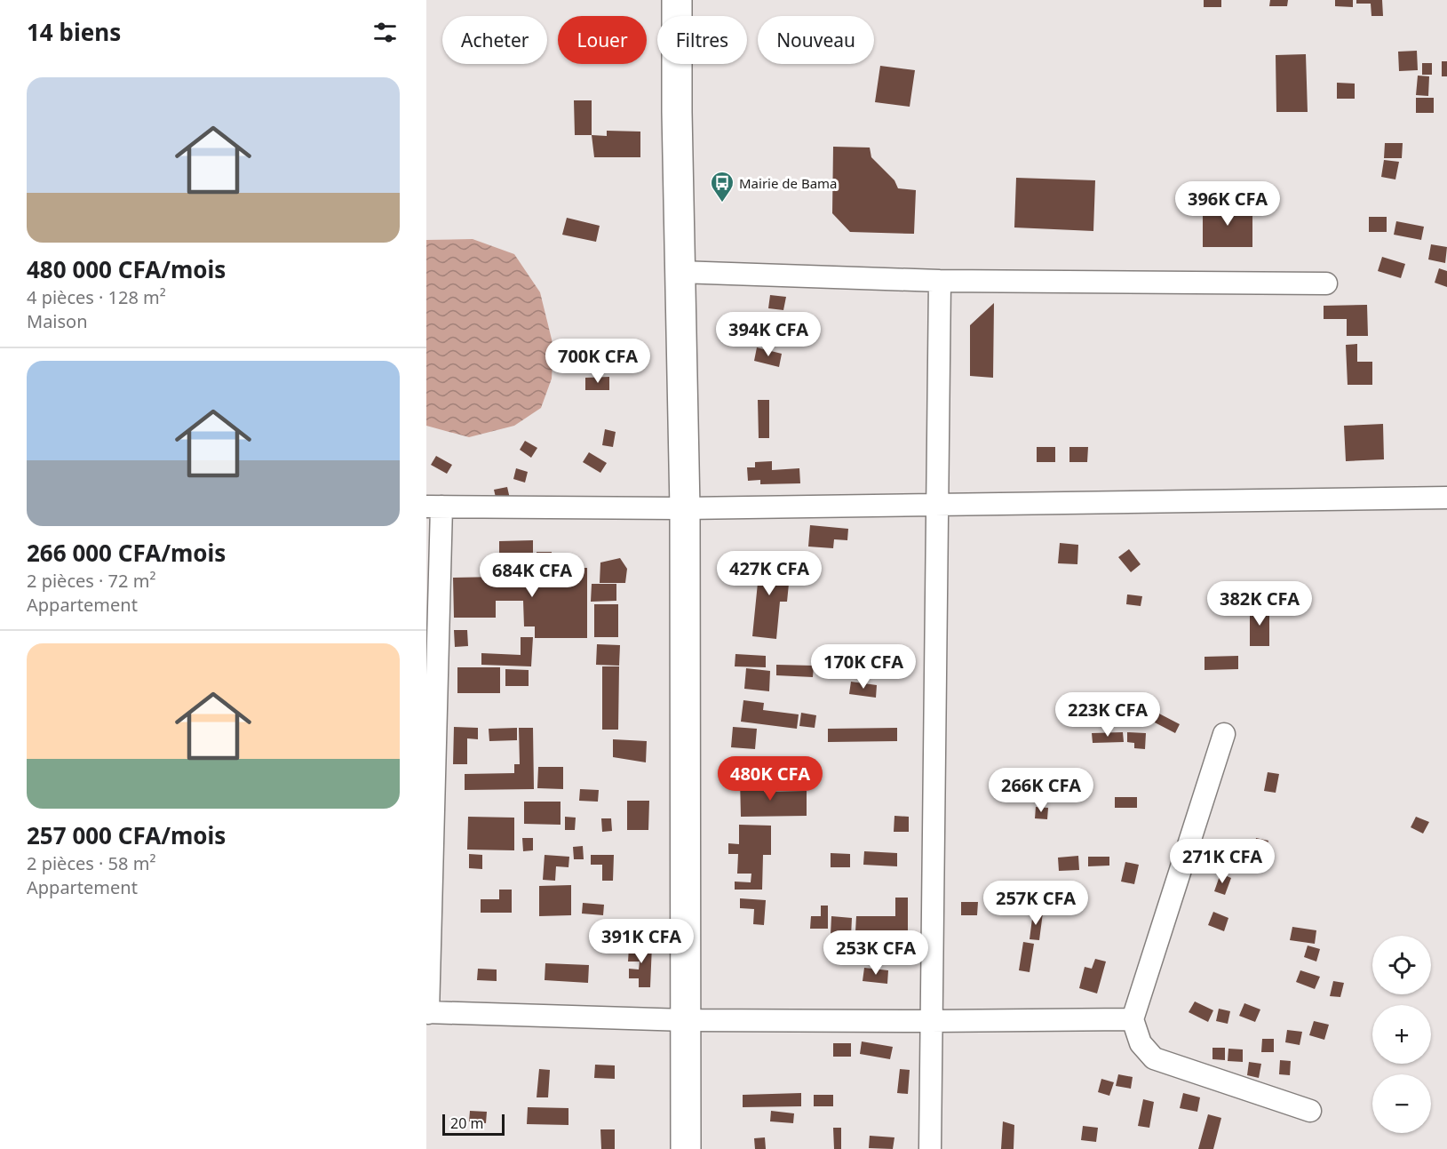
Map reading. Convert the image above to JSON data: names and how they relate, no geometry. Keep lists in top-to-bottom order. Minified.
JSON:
{"places":{"bus stop":["Mairie de Bama"]},"scale_bar":"20 m","page":{"heading":"14 biens","chip":["Acheter","Louer","Filtres","Nouveau"],"list":[{"name":"480 000 CFA/mois","note":"4 pièces · 128 m² · Maison"},{"name":"266 000 CFA/mois","note":"2 pièces · 72 m² · Appartement"},{"name":"257 000 CFA/mois","note":"2 pièces · 58 m² · Appartement"}],"price":["396K CFA","394K CFA","700K CFA","427K CFA","684K CFA","382K CFA","170K CFA","223K CFA","480K CFA","266K CFA","271K CFA","257K CFA","391K CFA","253K CFA"],"map_buttons":["+","−"],"scale":"20 m"}}
